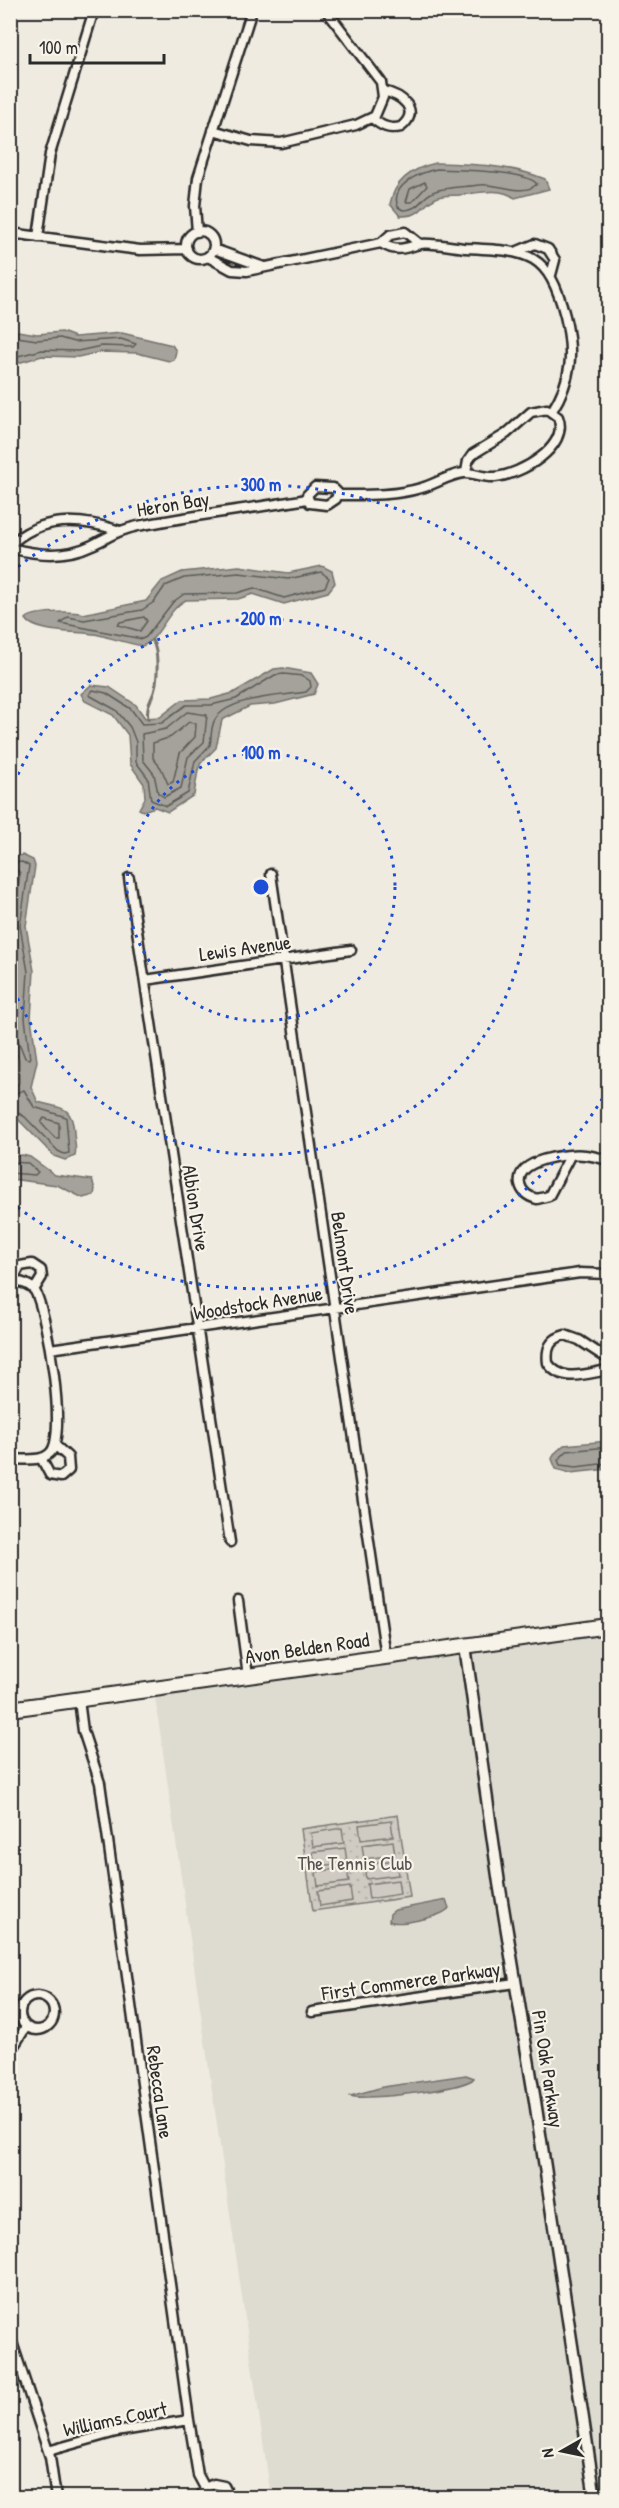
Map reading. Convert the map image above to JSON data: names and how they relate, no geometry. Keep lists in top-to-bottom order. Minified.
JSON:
{"streets":{"main road":["Avon Belden Road"],"street":["Heron Bay","Lewis Avenue","Albion Drive","Belmont Drive","Woodstock Avenue","First Commerce Parkway","Pin Oak Parkway","Rebecca Lane","Williams Court"]},"crossings":[["Lewis Avenue","Albion Drive"],["Lewis Avenue","Belmont Drive"],["Albion Drive","Woodstock Avenue"],["Belmont Drive","Woodstock Avenue"],["Belmont Drive","Avon Belden Road"],["Avon Belden Road","Pin Oak Parkway"],["Avon Belden Road","Rebecca Lane"],["First Commerce Parkway","Pin Oak Parkway"],["Rebecca Lane","Williams Court"]],"parks":["The Tennis Club"],"scale_bar":"100 m","north":"left","rings":["300 m","200 m","100 m"]}
